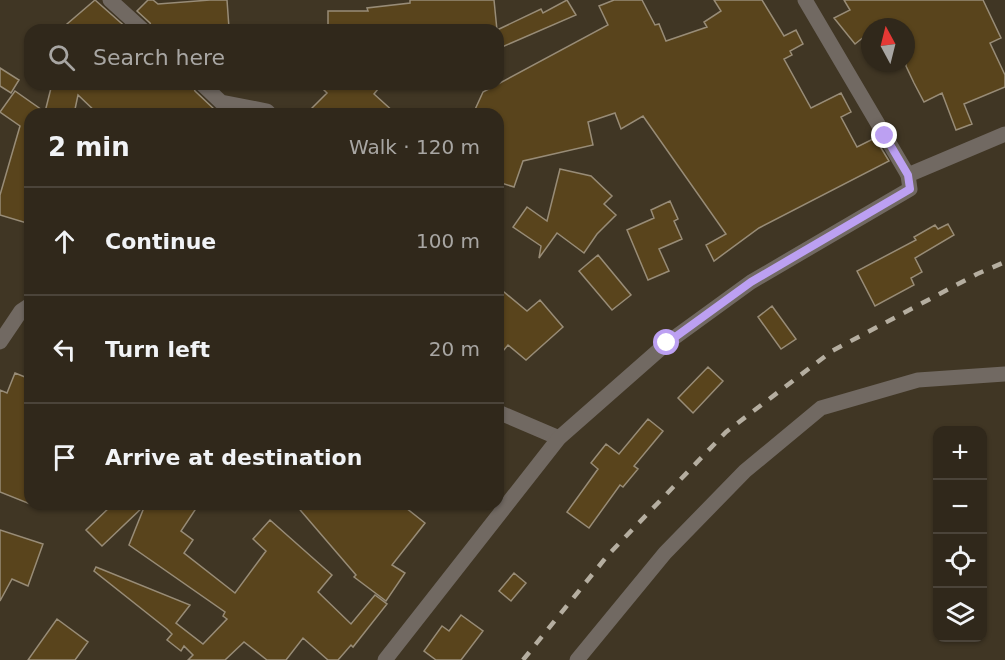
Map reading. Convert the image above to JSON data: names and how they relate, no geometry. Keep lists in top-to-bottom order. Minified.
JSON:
{"north":"top","page":{"search":"Search here","heading":["2 min","Walk · 120 m"],"list":[["Continue","100 m"],["Turn left","20 m"],"Arrive at destination"],"map_buttons":["+","−"]}}
